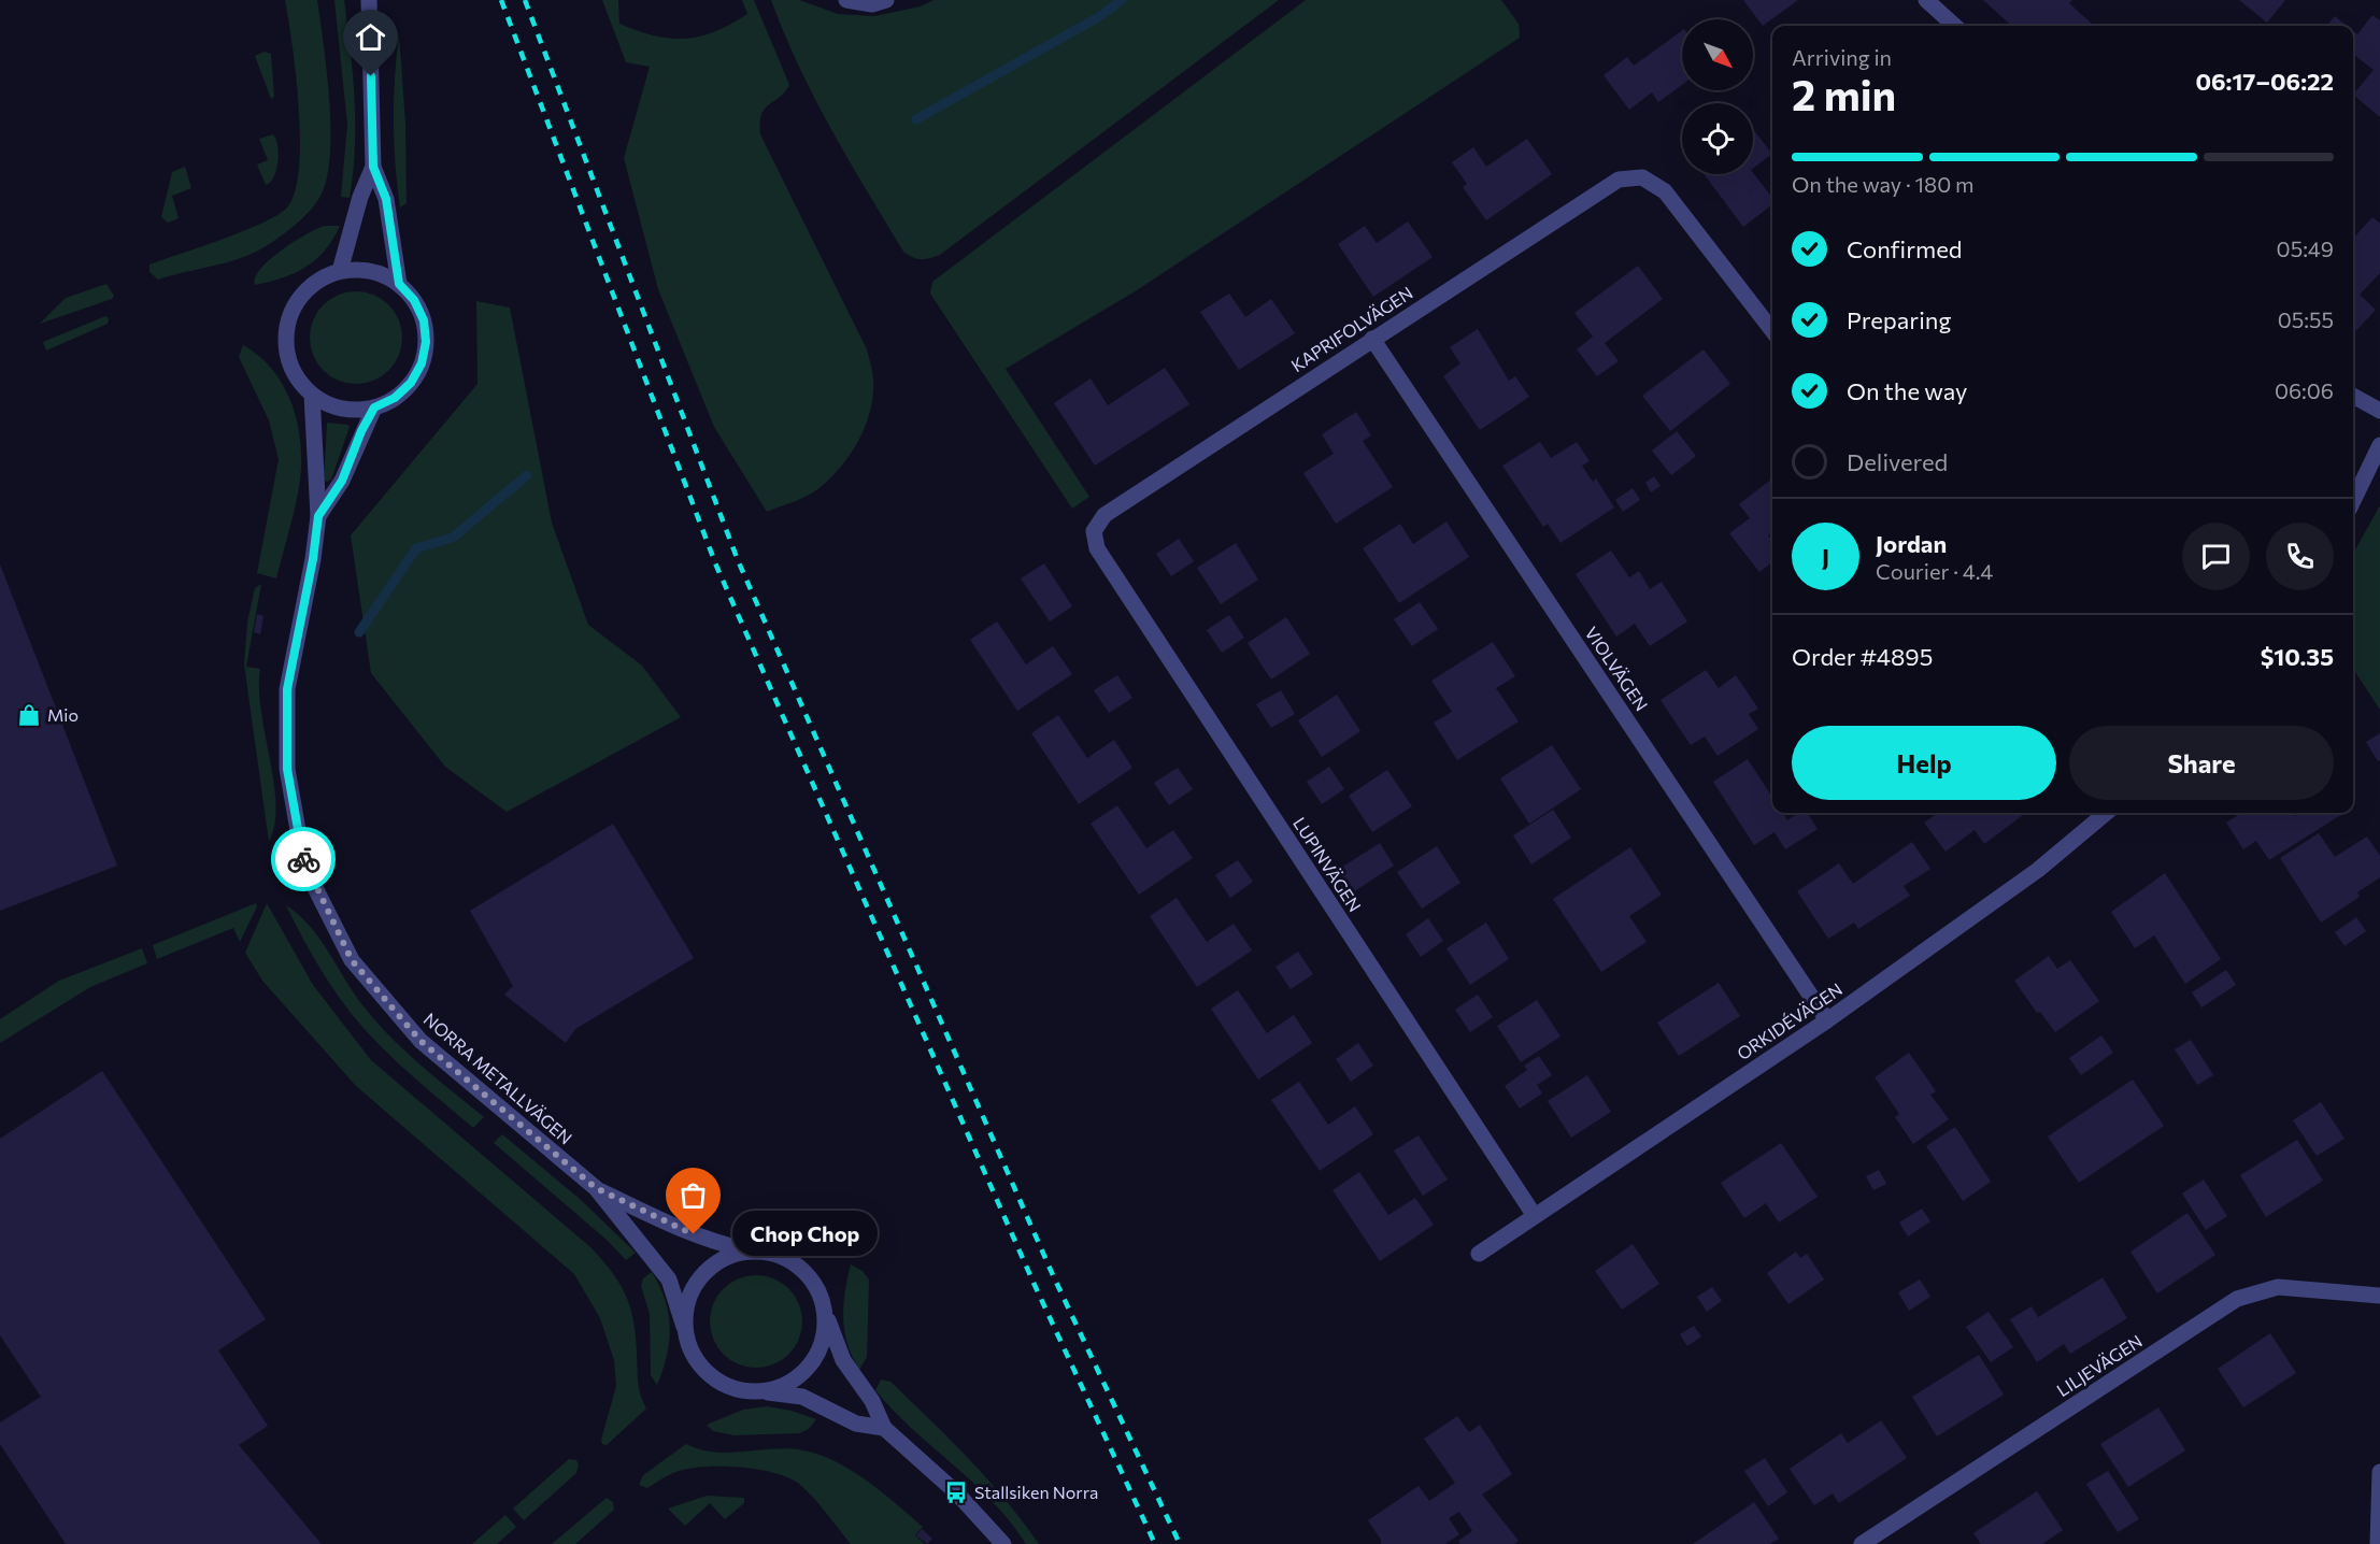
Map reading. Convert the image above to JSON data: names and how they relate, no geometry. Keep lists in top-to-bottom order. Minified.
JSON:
{"streets":{"street":["KAPRIFOLVÄGEN","VIOLVÄGEN","LUPINVÄGEN","ORKIDÉVÄGEN","NORRA METALLVÄGEN","LILJEVÄGEN"]},"crossings":[["KAPRIFOLVÄGEN","VIOLVÄGEN"],["KAPRIFOLVÄGEN","LUPINVÄGEN"],["VIOLVÄGEN","ORKIDÉVÄGEN"],["LUPINVÄGEN","ORKIDÉVÄGEN"]],"places":{"shop":["Mio"],"other":["Chop Chop"],"bus stop":["Stallsiken Norra"]},"north":"bottom right","page":{"heading":["2 min","Arriving in","06:17–06:22"],"panel":["Jordan","Courier · 4.4","Order #4895","$10.35"],"bar":"On the way · 180 m","list":[["Confirmed","05:49"],["Preparing","05:55"],["On the way","06:06"],"Delivered"],"round":"J","buttons":["Help","Share"],"bubble":"Chop Chop"}}
